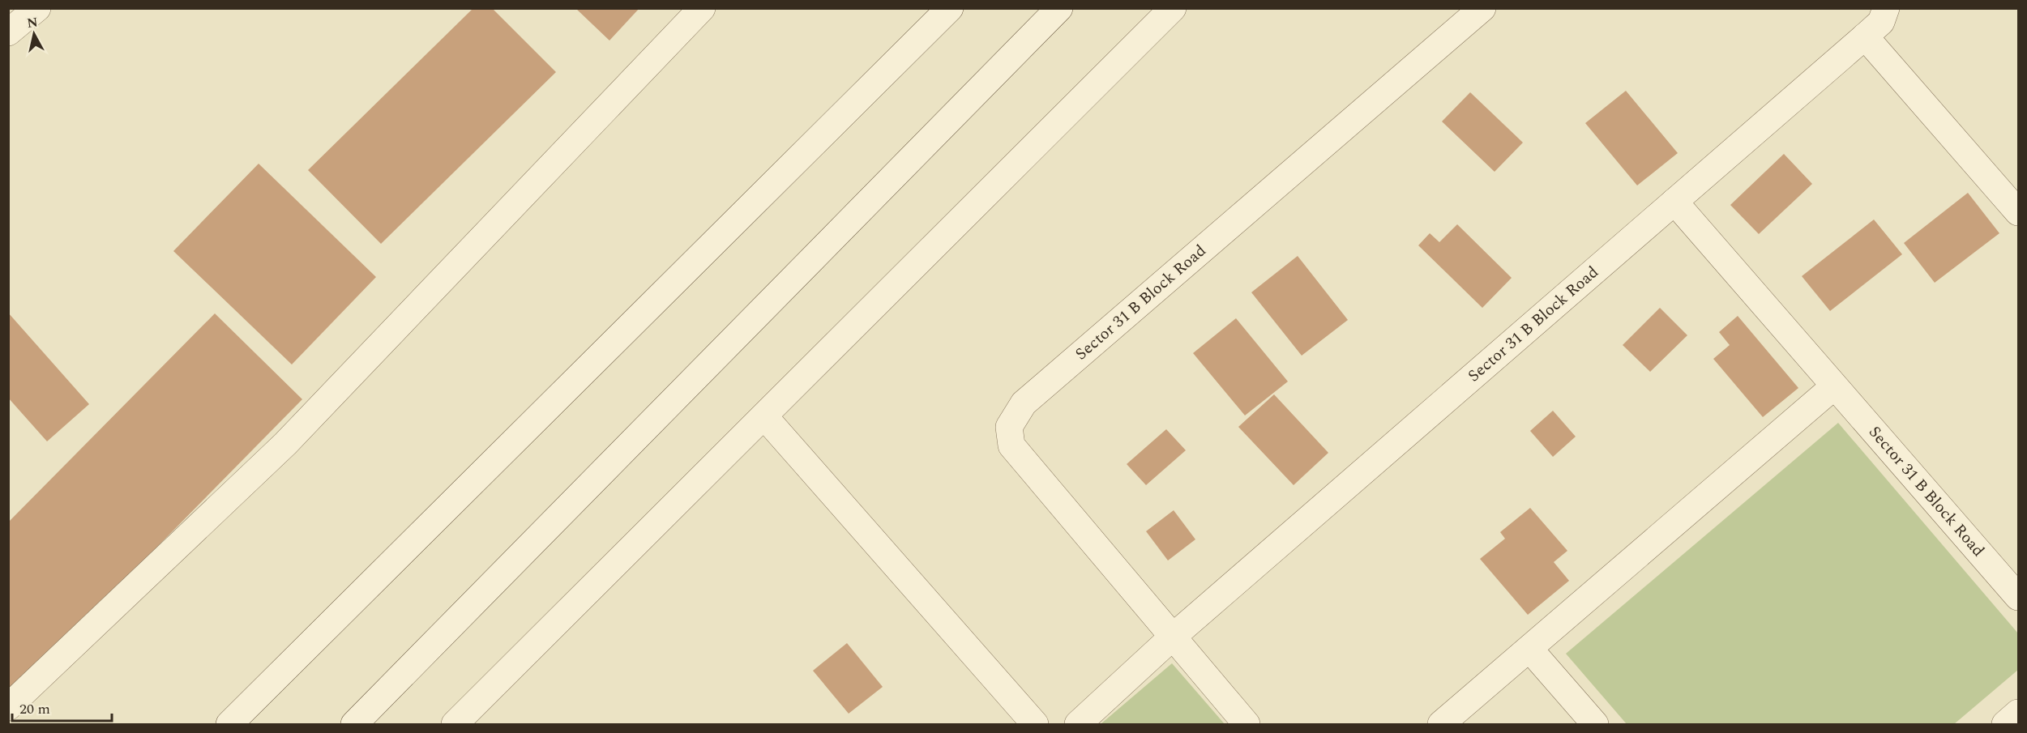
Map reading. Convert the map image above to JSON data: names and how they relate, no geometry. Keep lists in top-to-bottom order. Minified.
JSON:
{"streets":{"street":["Sector 31 B Block Road"]},"scale_bar":"20 m","north":"top"}
